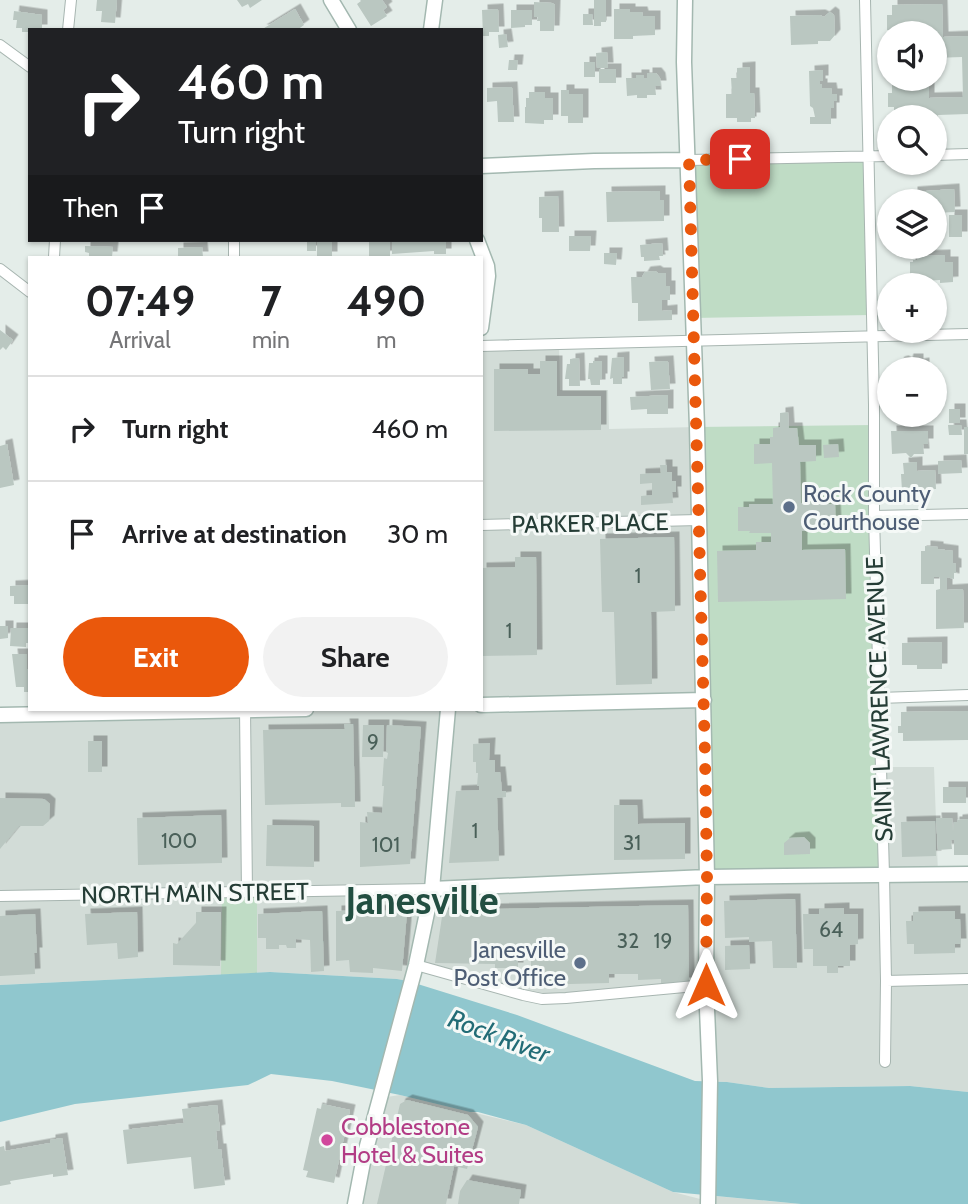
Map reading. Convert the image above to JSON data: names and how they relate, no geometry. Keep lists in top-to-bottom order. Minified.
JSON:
{"streets":{"street":["PARKER PLACE","SAINT LAWRENCE AVENUE","NORTH MAIN STREET"]},"districts":["Janesville"],"water":["Rock River"],"places":["Rock County Courthouse","Janesville Post Office","Cobblestone Hotel & Suites"],"house_numbers":["1","1","9","1","100","31","101","64","32","19"],"page":{"map_buttons":["+","−"],"turn":["460 m","Turn right"],"then":"Then","eta":["07:49","Arrival","7","min","490","m"],"list":[{"name":"Turn right","value":"460 m"},{"name":"Arrive at destination","value":"30 m"}],"buttons":["Exit","Share"]}}
